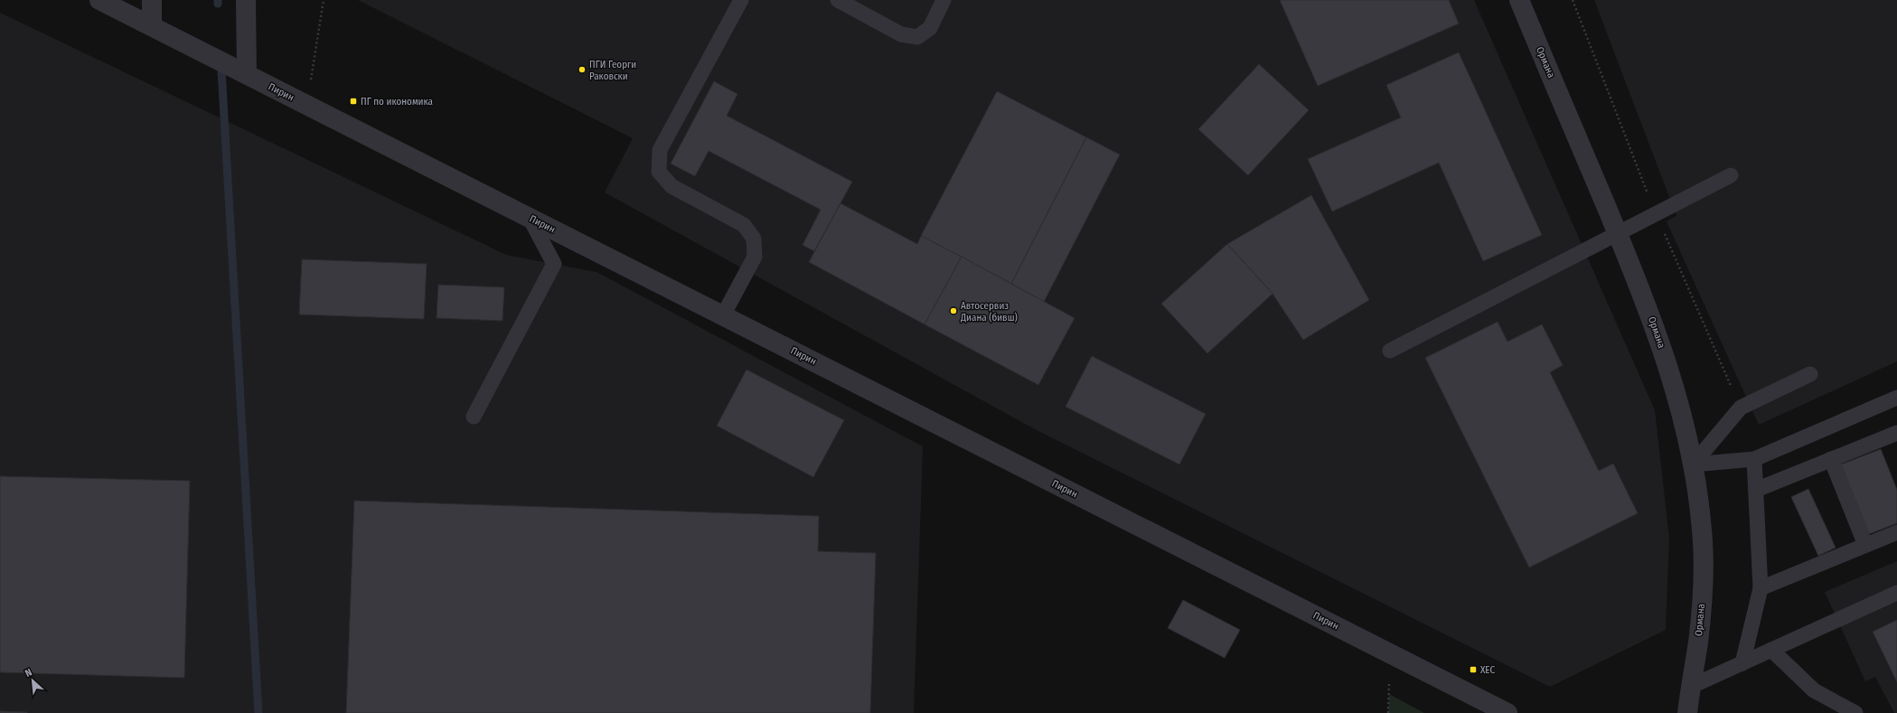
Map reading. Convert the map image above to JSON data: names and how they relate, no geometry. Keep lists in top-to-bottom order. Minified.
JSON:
{"streets":{"street":["Ормана","Пирин"]},"places":{"other":["ПГИ Георги Раковски","Автосервиз Диана (бивш)"],"transit":["ПГ по икономика","ХЕС"]},"north":"top left"}
